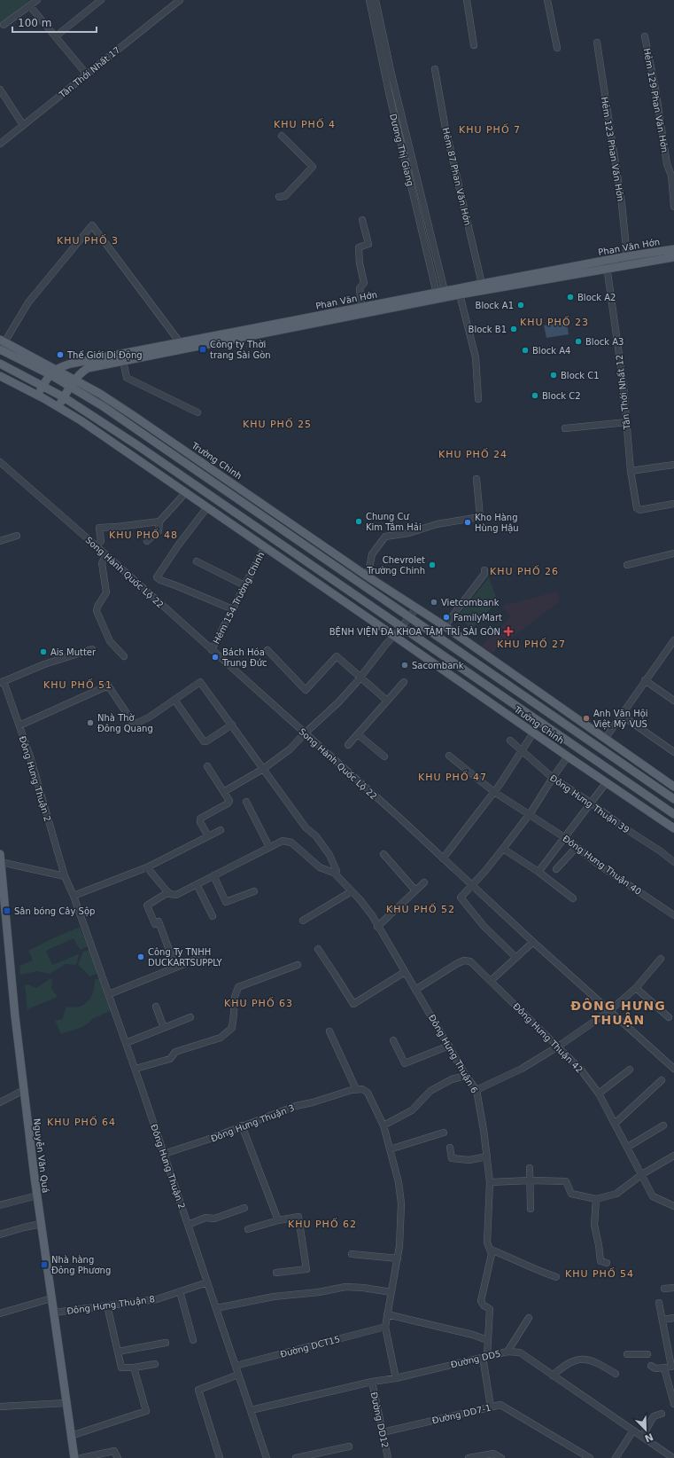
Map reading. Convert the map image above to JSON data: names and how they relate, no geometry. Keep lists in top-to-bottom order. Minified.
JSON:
{"streets":{"main road":["Phan Văn Hớn","Trường Chinh","Nguyễn Văn Quá"],"street":["Tân Thới Nhất 17","Hẻm 129 Phan Văn Hớn","Hẻm 123 Phan Văn Hớn","Dương Thị Giang","Hẻm 87 Phan Văn Hớn","Tân Thới Nhất 12","Song Hành Quốc Lộ 22","Hẻm 154 Trường Chinh","Đông Hưng Thuận 2","Đông Hưng Thuận 39","Đông Hưng Thuận 40","Đông Hưng Thuận 42","Đông Hưng Thuận 6","Đông Hưng Thuận 3","Đông Hưng Thuận 8","Đường DCT15","Đường DD5","Đường DD7-1","Đường DD12"]},"crossings":[["Hẻm 123 Phan Văn Hớn","Phan Văn Hớn"],["Dương Thị Giang","Phan Văn Hớn"],["Hẻm 87 Phan Văn Hớn","Phan Văn Hớn"],["Phan Văn Hớn","Tân Thới Nhất 12"],["Phan Văn Hớn","Trường Chinh"],["Trường Chinh","Hẻm 154 Trường Chinh"],["Song Hành Quốc Lộ 22","Hẻm 154 Trường Chinh"],["Đông Hưng Thuận 2","Đông Hưng Thuận 3"],["Đông Hưng Thuận 2","Đông Hưng Thuận 8"],["Đông Hưng Thuận 2","Đường DCT15"],["Đông Hưng Thuận 2","Đường DD5"],["Đông Hưng Thuận 42","Đông Hưng Thuận 6"],["Đông Hưng Thuận 6","Đường DD5"],["Đông Hưng Thuận 6","Đường DD7-1"],["Nguyễn Văn Quá","Đông Hưng Thuận 8"],["Đường DD5","Đường DD12"],["Đường DD7-1","Đường DD12"]],"districts":["KHU PHỐ 4","KHU PHỐ 7","KHU PHỐ 3","KHU PHỐ 23","KHU PHỐ 25","KHU PHỐ 24","KHU PHỐ 48","KHU PHỐ 26","KHU PHỐ 27","KHU PHỐ 51","KHU PHỐ 47","KHU PHỐ 52","KHU PHỐ 63","ĐÔNG HƯNG THUẬN","KHU PHỐ 64","KHU PHỐ 62","KHU PHỐ 54"],"places":{"other":["Block A2","Block A1","Block B1","Block A3","Block A4","Thế Giới Di Động","Block C1","Block C2","Chung Cư Kim Tâm Hải","Kho Hàng Hùng Hậu","Chevrolet Trường Chinh","Vietcombank","FamilyMart","Ais Mutter","Bách Hóa Trung Đức","Sacombank","Anh Văn Hội Việt Mỹ VUS","Nhà Thờ Đông Quang","Công Ty TNHH DUCKARTSUPPLY"],"transit":["Công ty Thời trang Sài Gòn","Sân bóng Cây Sộp","Nhà hàng Đông Phương"],"health":["BỆNH VIỆN ĐA KHOA TÂM TRÍ SÀI GÒN"]},"scale_bar":"100 m","north":"bottom right"}
